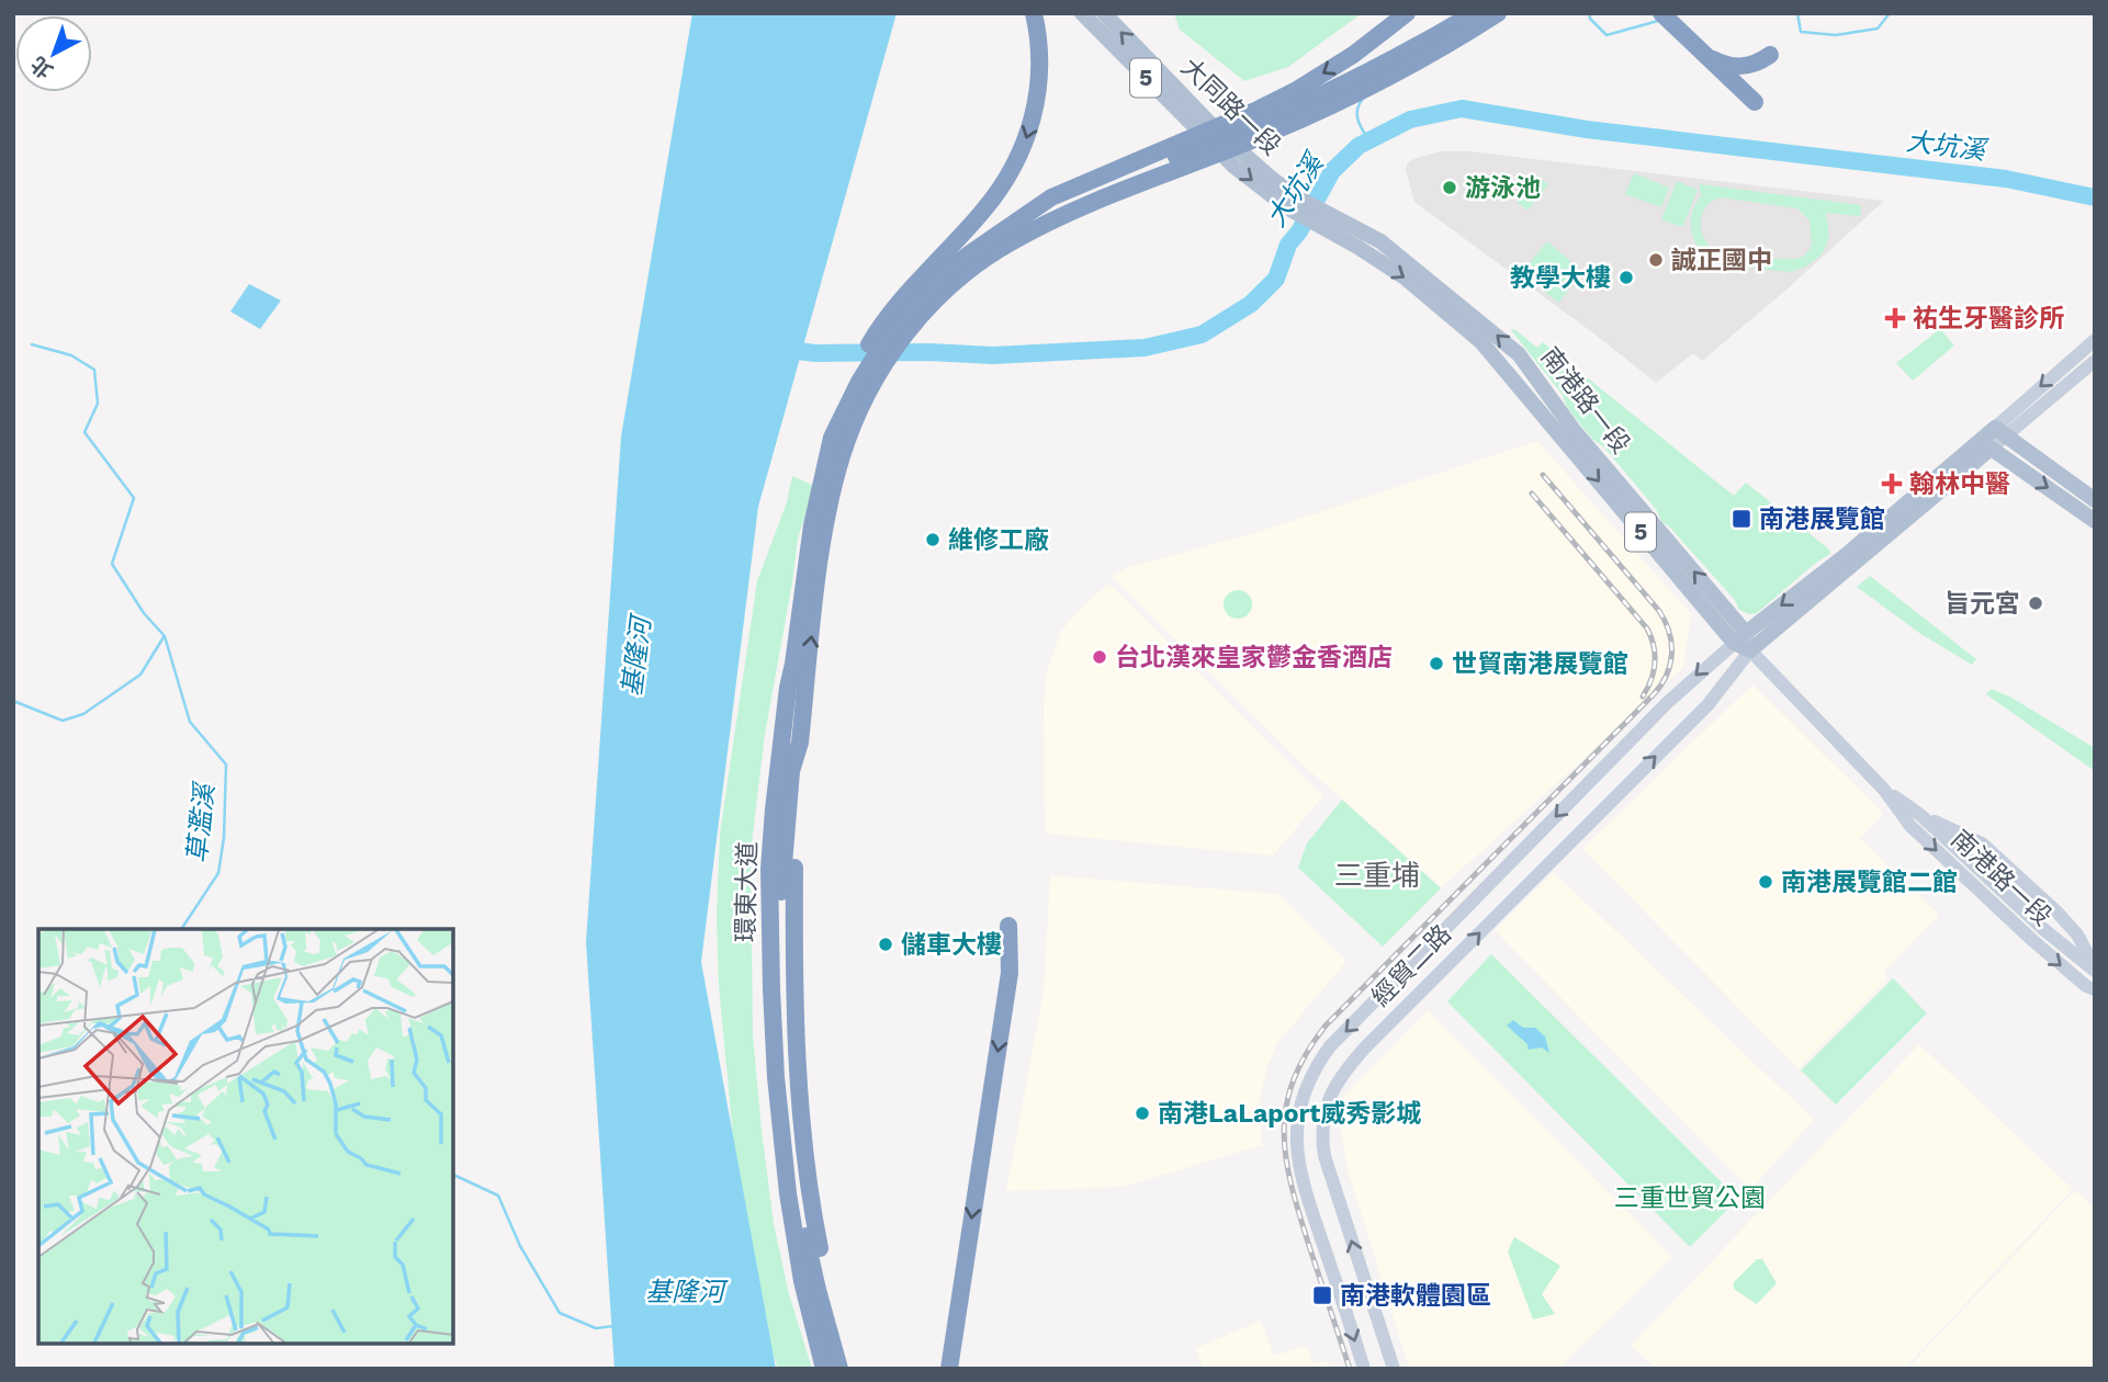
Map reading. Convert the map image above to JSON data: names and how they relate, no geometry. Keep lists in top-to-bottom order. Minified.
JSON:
{"streets":{"highway":["環東大道"],"main road":["5","大同路一段","南港路一段","經貿二路"]},"crossings":[["大同路一段","南港路一段"],["南港路一段","經貿二路"]],"districts":["三重埔"],"water":["大坑溪","基隆河","草濫溪"],"parks":["三重世貿公園"],"places":{"other":["游泳池","誠正國中","教學大樓","維修工廠","旨元宮","台北漢來皇家鬱金香酒店","世貿南港展覽館","南港展覽館二館","儲車大樓","南港LaLaport威秀影城"],"health":["祐生牙醫診所","翰林中醫"],"transit":["南港展覽館","南港軟體園區"]},"north":"bottom left"}
